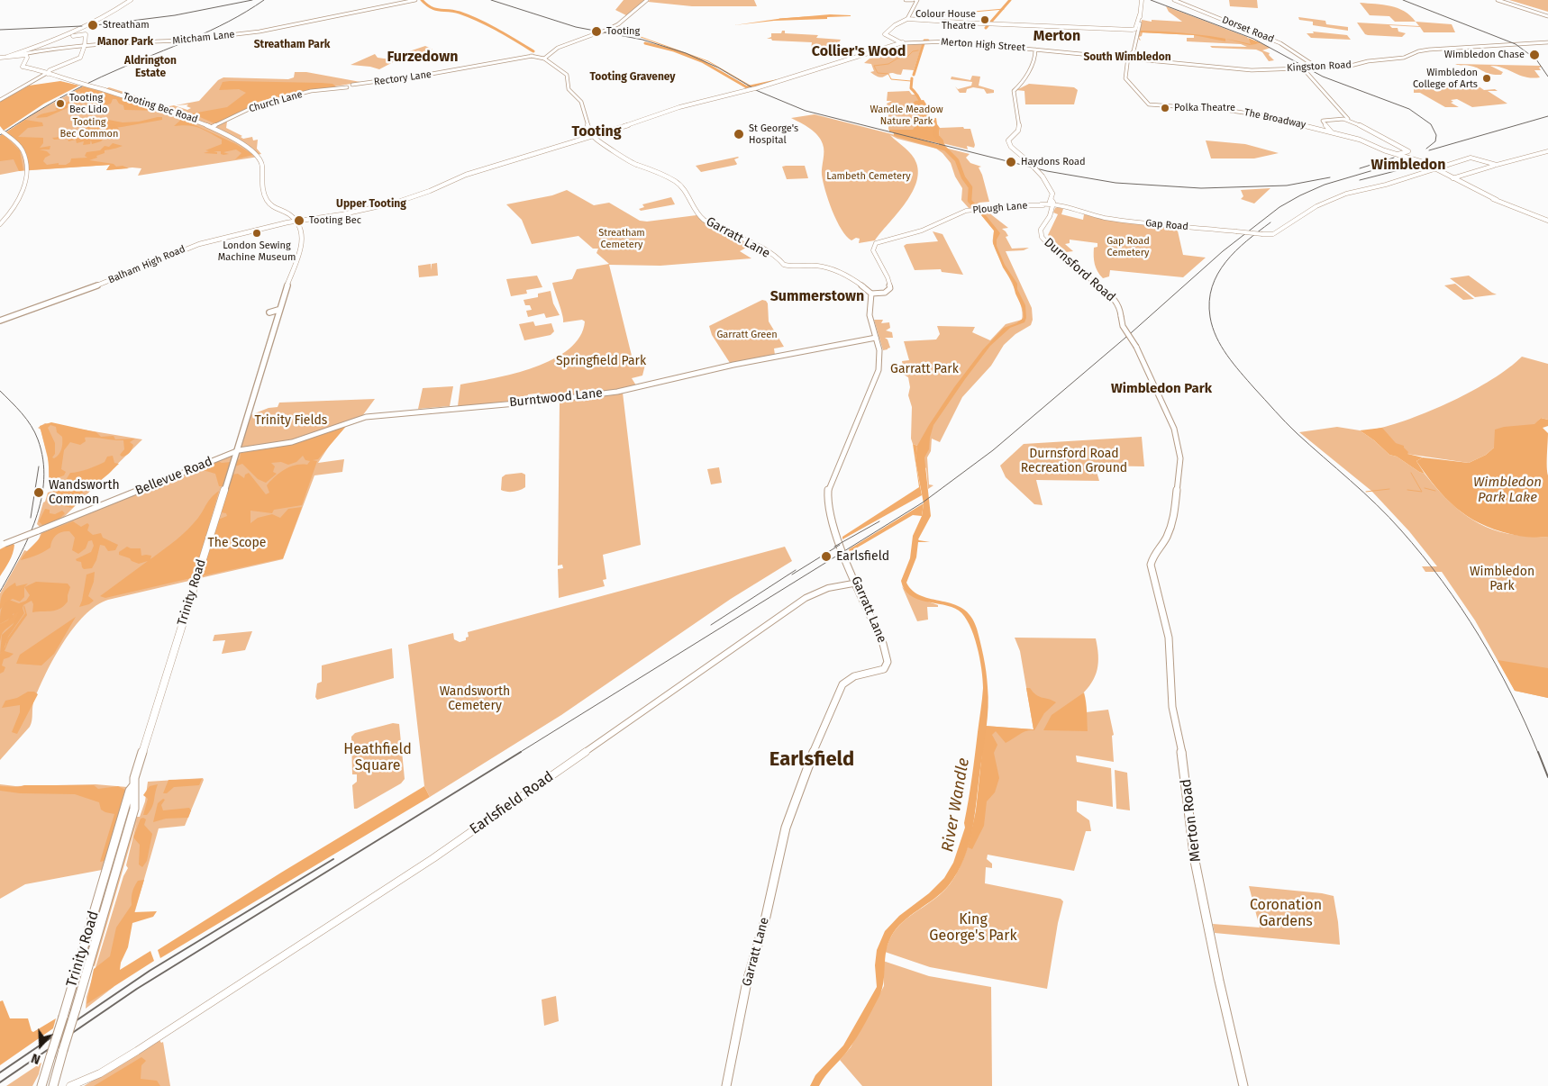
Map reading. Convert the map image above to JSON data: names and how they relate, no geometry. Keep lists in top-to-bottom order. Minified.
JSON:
{"streets":{"highway":["Tooting Bec Road","Balham High Road","Trinity Road"],"main road":["Dorset Road","Mitcham Lane","Merton High Street","Kingston Road","Rectory Lane","Church Lane","The Broadway","Plough Lane","Gap Road","Garratt Lane","Durnsford Road","Burntwood Lane","Bellevue Road","Earlsfield Road","Merton Road"]},"crossings":[["Dorset Road","Kingston Road"],["Mitcham Lane","Tooting Bec Road"],["Merton High Street","Kingston Road"],["Merton High Street","The Broadway"],["Merton High Street","Balham High Road"],["Kingston Road","The Broadway"],["Rectory Lane","Church Lane"],["Rectory Lane","Garratt Lane"],["Church Lane","Tooting Bec Road"],["Tooting Bec Road","Balham High Road"],["Tooting Bec Road","Trinity Road"],["Plough Lane","Gap Road"],["Plough Lane","Garratt Lane"],["Plough Lane","Durnsford Road"],["Gap Road","Durnsford Road"],["Garratt Lane","Balham High Road"],["Garratt Lane","Burntwood Lane"],["Garratt Lane","Earlsfield Road"],["Balham High Road","Trinity Road"],["Durnsford Road","Merton Road"],["Burntwood Lane","Bellevue Road"],["Burntwood Lane","Trinity Road"],["Bellevue Road","Trinity Road"]],"districts":["Merton","Manor Park","Streatham Park","Collier's Wood","Furzedown","South Wimbledon","Aldrington Estate","Tooting Graveney","Tooting","Wimbledon","Upper Tooting","Summerstown","Wimbledon Park","Earlsfield"],"water":["Wimbledon Park Lake","River Wandle"],"parks":["Wandle Meadow Nature Park","Tooting Bec Common","Lambeth Cemetery","Streatham Cemetery","Gap Road Cemetery","Garratt Green","Springfield Park","Garratt Park","Trinity Fields","Durnsford Road Recreation Ground","The Scope","Wimbledon Park","Wandsworth Cemetery","Heathfield Square","Coronation Gardens","King George's Park"],"places":["Colour House Theatre","Streatham","Tooting","Wimbledon Chase","Wimbledon College of Arts","Tooting Bec Lido","Polka Theatre","St George's Hospital","Haydons Road","Tooting Bec","London Sewing Machine Museum","Wandsworth Common","Earlsfield"],"north":"bottom"}
